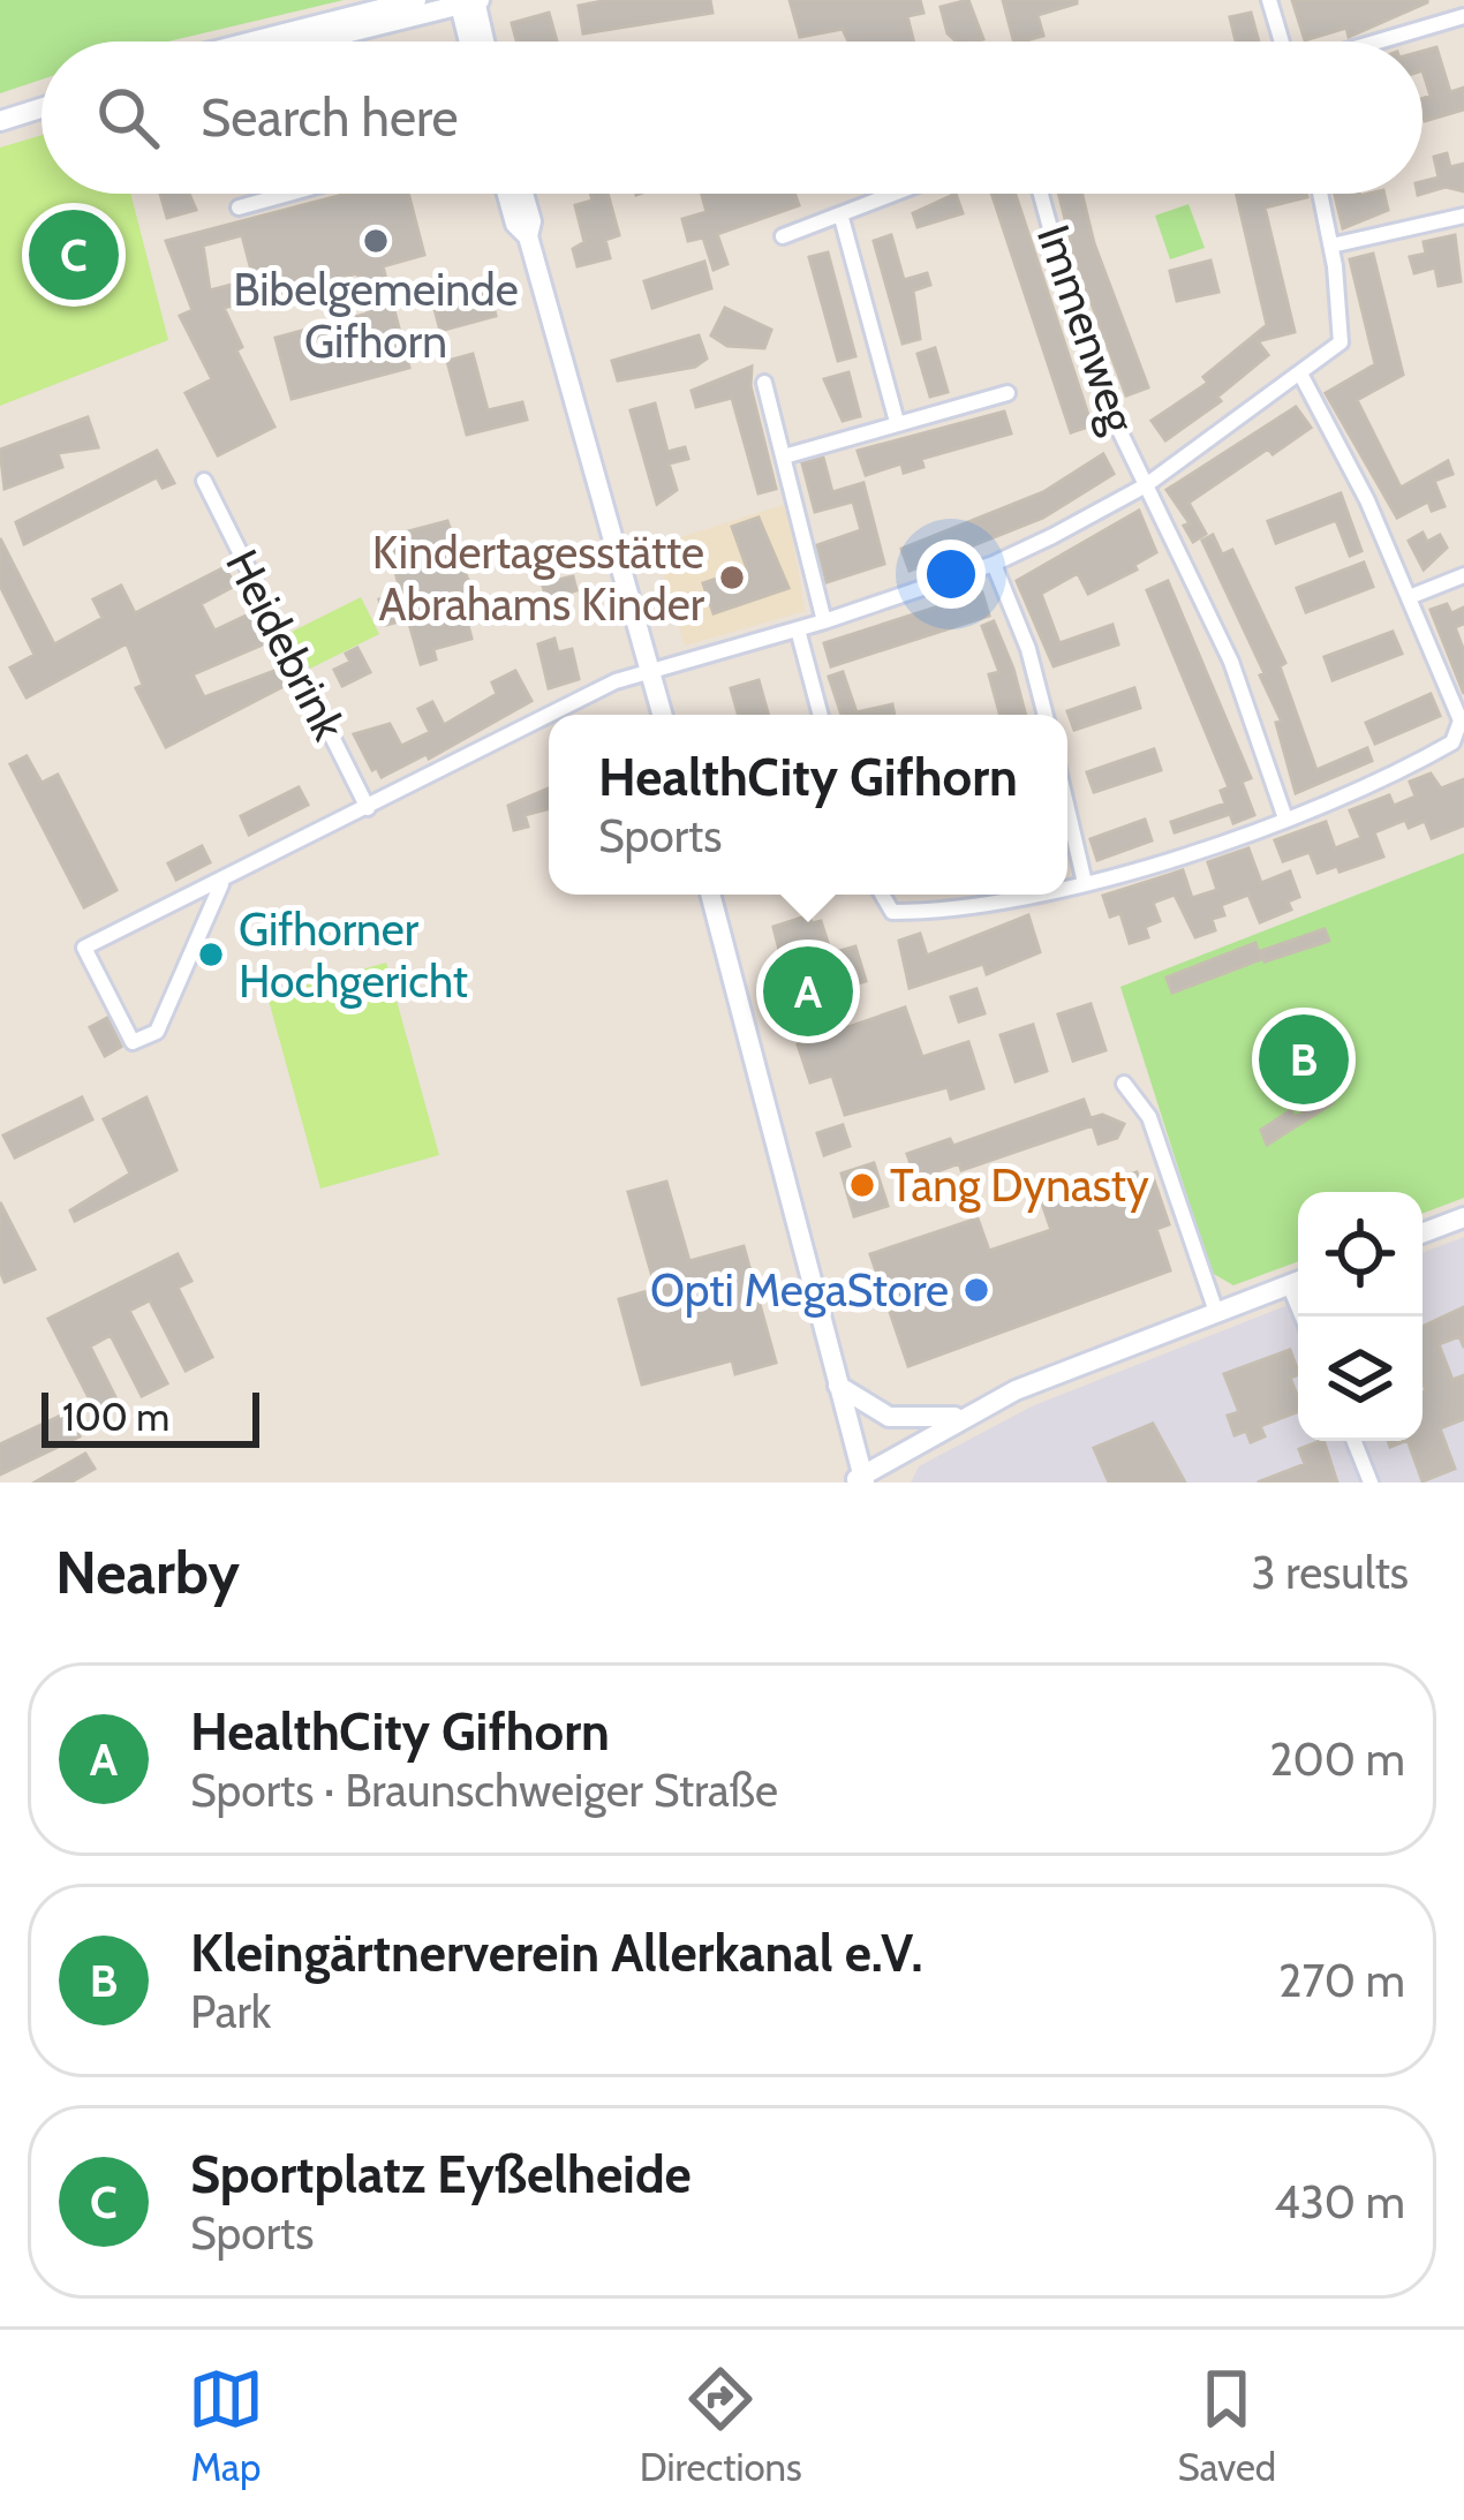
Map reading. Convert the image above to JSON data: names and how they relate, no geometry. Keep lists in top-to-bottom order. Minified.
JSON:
{"streets":{"street":["Immenweg","Heidebrink"]},"places":["Bibelgemeinde Gifhorn","Kindertagesstätte Abrahams Kinder","Gifhorner Hochgericht","Tang Dynasty","Opti MegaStore"],"scale_bar":"100 m","page":{"search":"Search here","pins":["C","A","B"],"popup":["HealthCity Gifhorn","Sports"],"scale":"100 m","heading":["Nearby","3 results"],"list":[{"mark":"A","name":"HealthCity Gifhorn","note":"Sports · Braunschweiger Straße","value":"200 m"},{"mark":"B","name":"Kleingärtnerverein Allerkanal e.V.","note":"Park","value":"270 m"},{"mark":"C","name":"Sportplatz Eyßelheide","note":"Sports","value":"430 m"}],"nav":["Map","Directions","Saved"]}}
